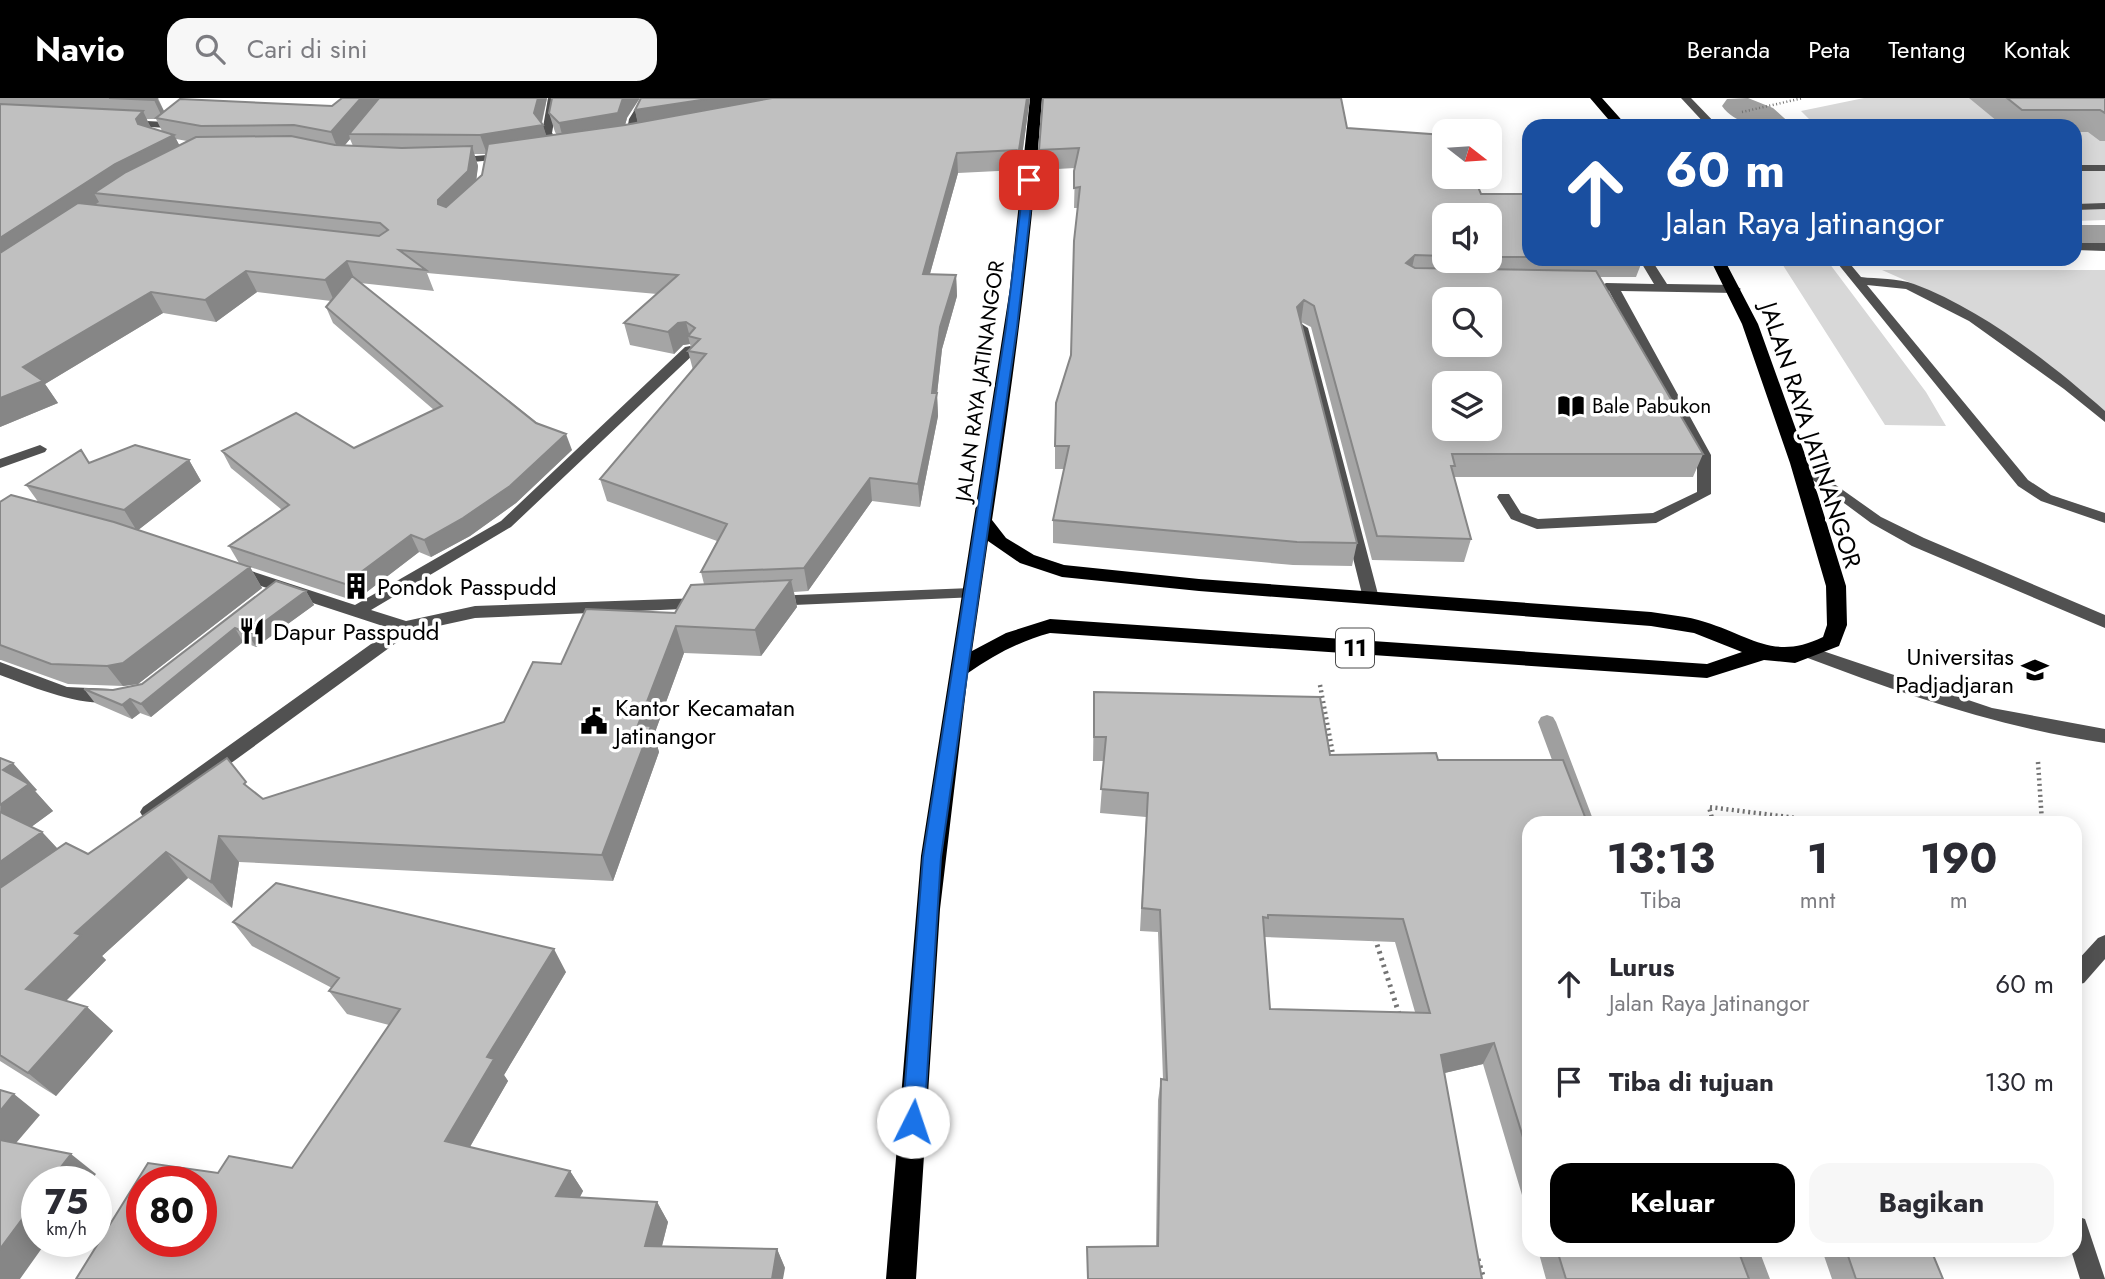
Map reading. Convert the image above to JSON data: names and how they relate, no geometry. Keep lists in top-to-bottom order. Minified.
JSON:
{"streets":{"highway":["JALAN RAYA JATINANGOR","11"]},"crossings":[["JALAN RAYA JATINANGOR","11"]],"places":{"library":["Bale Pabukon"],"building":["Pondok Passpudd"],"restaurant":["Dapur Passpudd"],"school or university":["Universitas Padjadjaran"],"public building":["Kantor Kecamatan Jatinangor"]},"north":"right","page":{"header":"Navio","search":"Cari di sini","nav":["Beranda","Peta","Tentang","Kontak"],"turn":["60 m","Jalan Raya Jatinangor"],"eta":["13:13","Tiba","1","mnt","190","m"],"list":[{"name":"Lurus","note":"Jalan Raya Jatinangor","value":"60 m"},{"name":"Tiba di tujuan","value":"130 m"}],"buttons":["Keluar","Bagikan"],"speed":"75 km/h","limit":"80"}}
